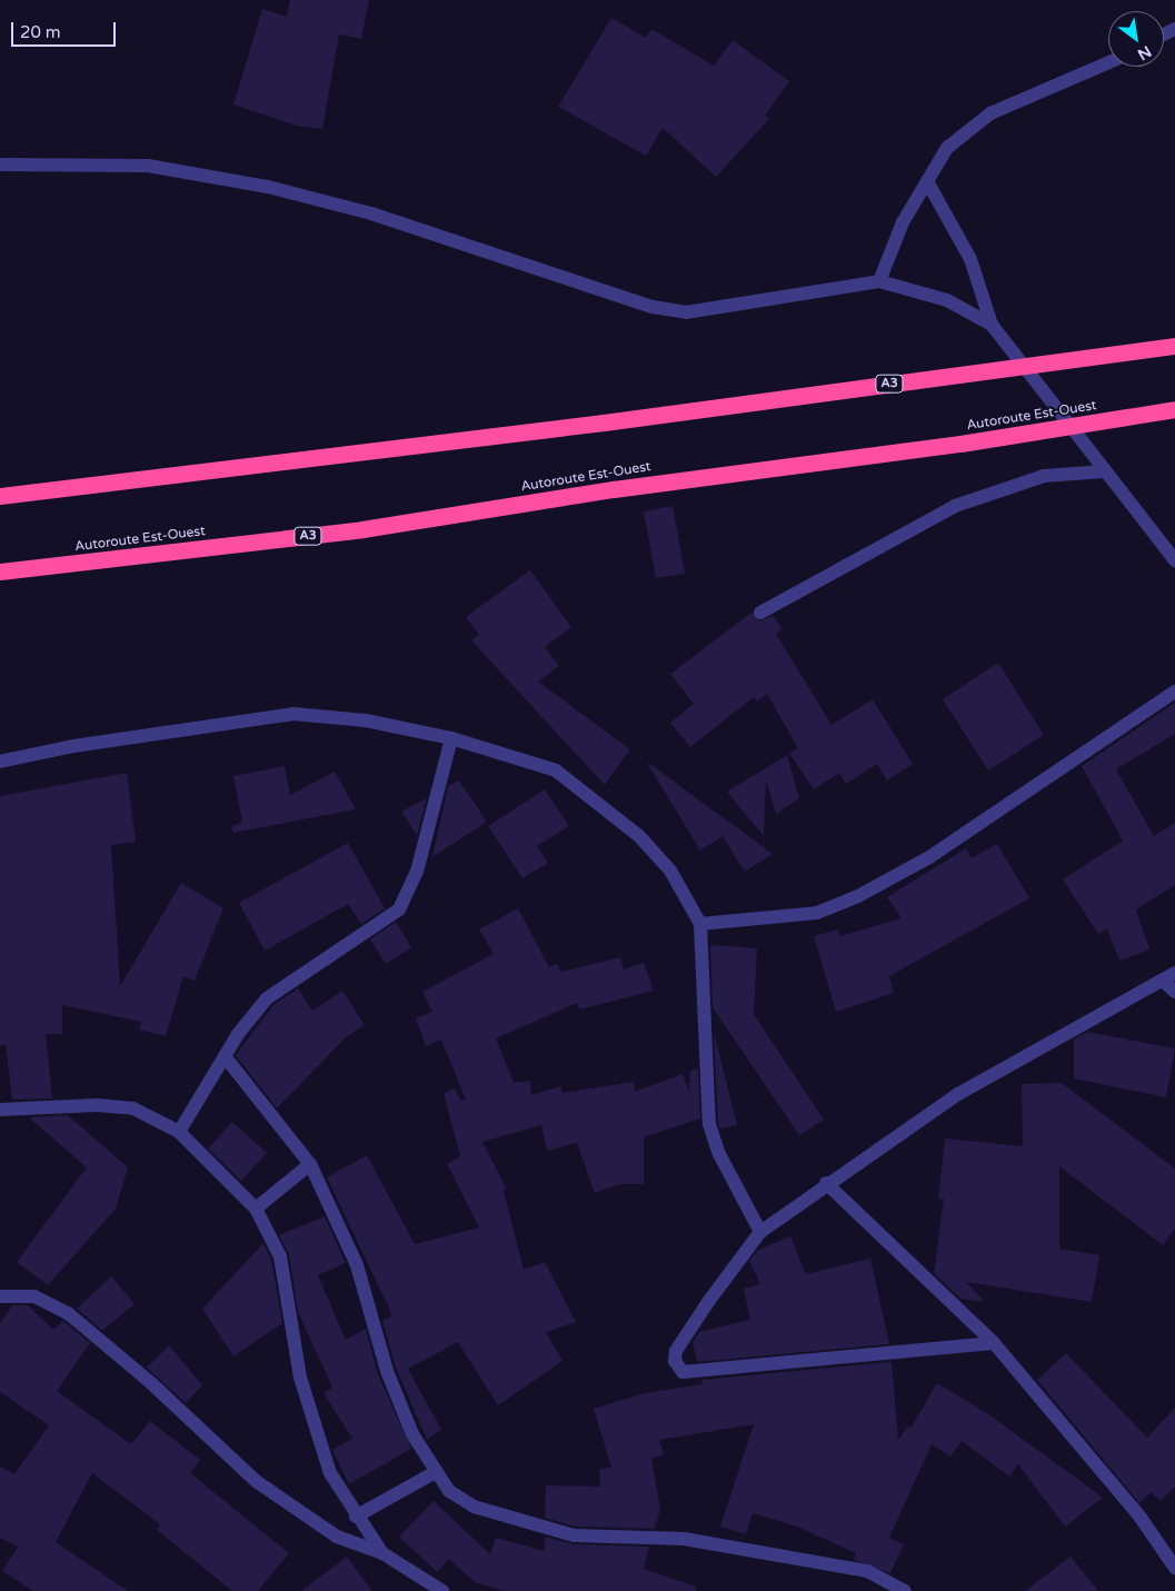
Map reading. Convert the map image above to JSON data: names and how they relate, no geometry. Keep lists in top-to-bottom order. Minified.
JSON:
{"streets":{"highway":["A3","Autoroute Est-Ouest"]},"scale_bar":"20 m","north":"bottom right"}
